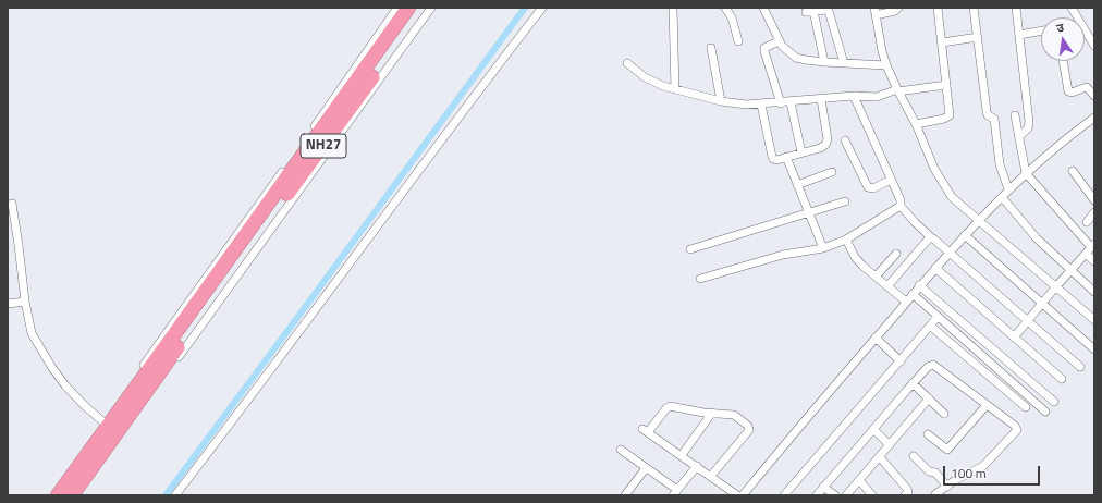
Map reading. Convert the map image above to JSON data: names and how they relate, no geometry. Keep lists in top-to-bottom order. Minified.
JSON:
{"streets":{"highway":["NH27"]},"scale_bar":"100 m","north":"top"}
